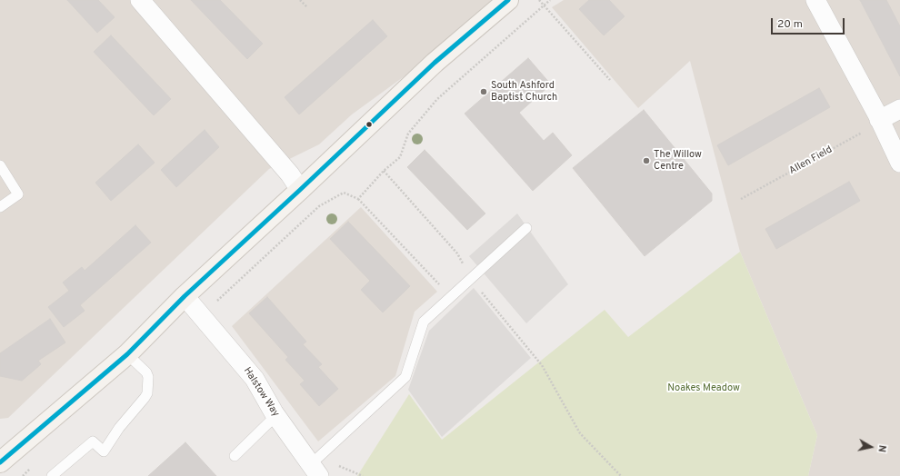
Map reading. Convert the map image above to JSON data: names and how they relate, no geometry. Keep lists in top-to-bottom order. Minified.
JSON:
{"streets":{"street":["Halstow Way"],"path":["Allen Field"]},"parks":["Noakes Meadow"],"places":["South Ashford Baptist Church","The Willow Centre"],"scale_bar":"20 m","north":"right"}
